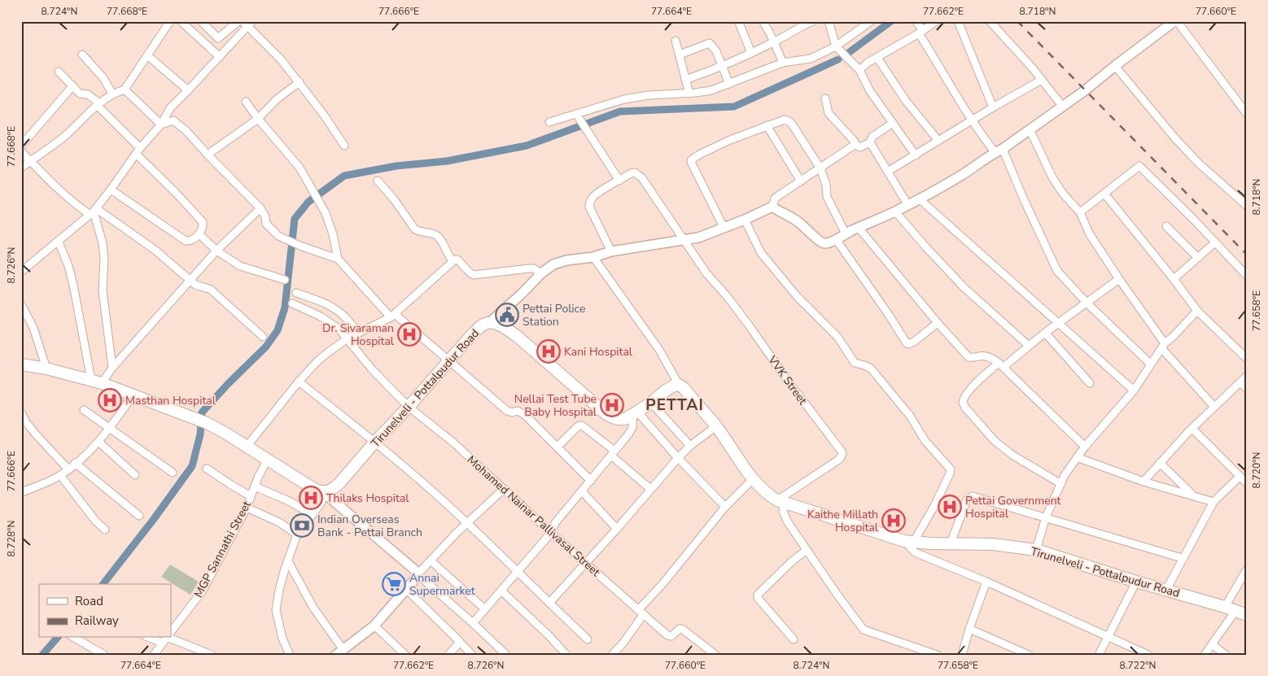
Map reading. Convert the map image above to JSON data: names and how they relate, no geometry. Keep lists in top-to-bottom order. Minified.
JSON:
{"streets":{"main road":["Tirunelveli - Pottalpudur Road"],"street":["VVK Street","Mohamed Nainar Pallivasal Street","MGP Sannathi Street"]},"crossings":[["VVK Street","Tirunelveli - Pottalpudur Road"],["Tirunelveli - Pottalpudur Road","Mohamed Nainar Pallivasal Street"]],"districts":["PETTAI"],"places":{"public building":["Pettai Police Station"],"hospital":["Dr. Sivaraman Hospital","Kani Hospital","Masthan Hospital","Nellai Test Tube Baby Hospital","Thilaks Hospital","Pettai Government Hospital","Kaithe Millath Hospital"],"bank":["Indian Overseas Bank - Pettai Branch"],"supermarket":["Annai Supermarket"]},"legend":["Road","Railway"],"coordinates":["8.724°N","77.668°E","77.666°E","77.664°E","77.662°E","8.718°N","77.660°E","8.726°N","77.658°E","8.720°N","8.728°N","8.722°N"]}
